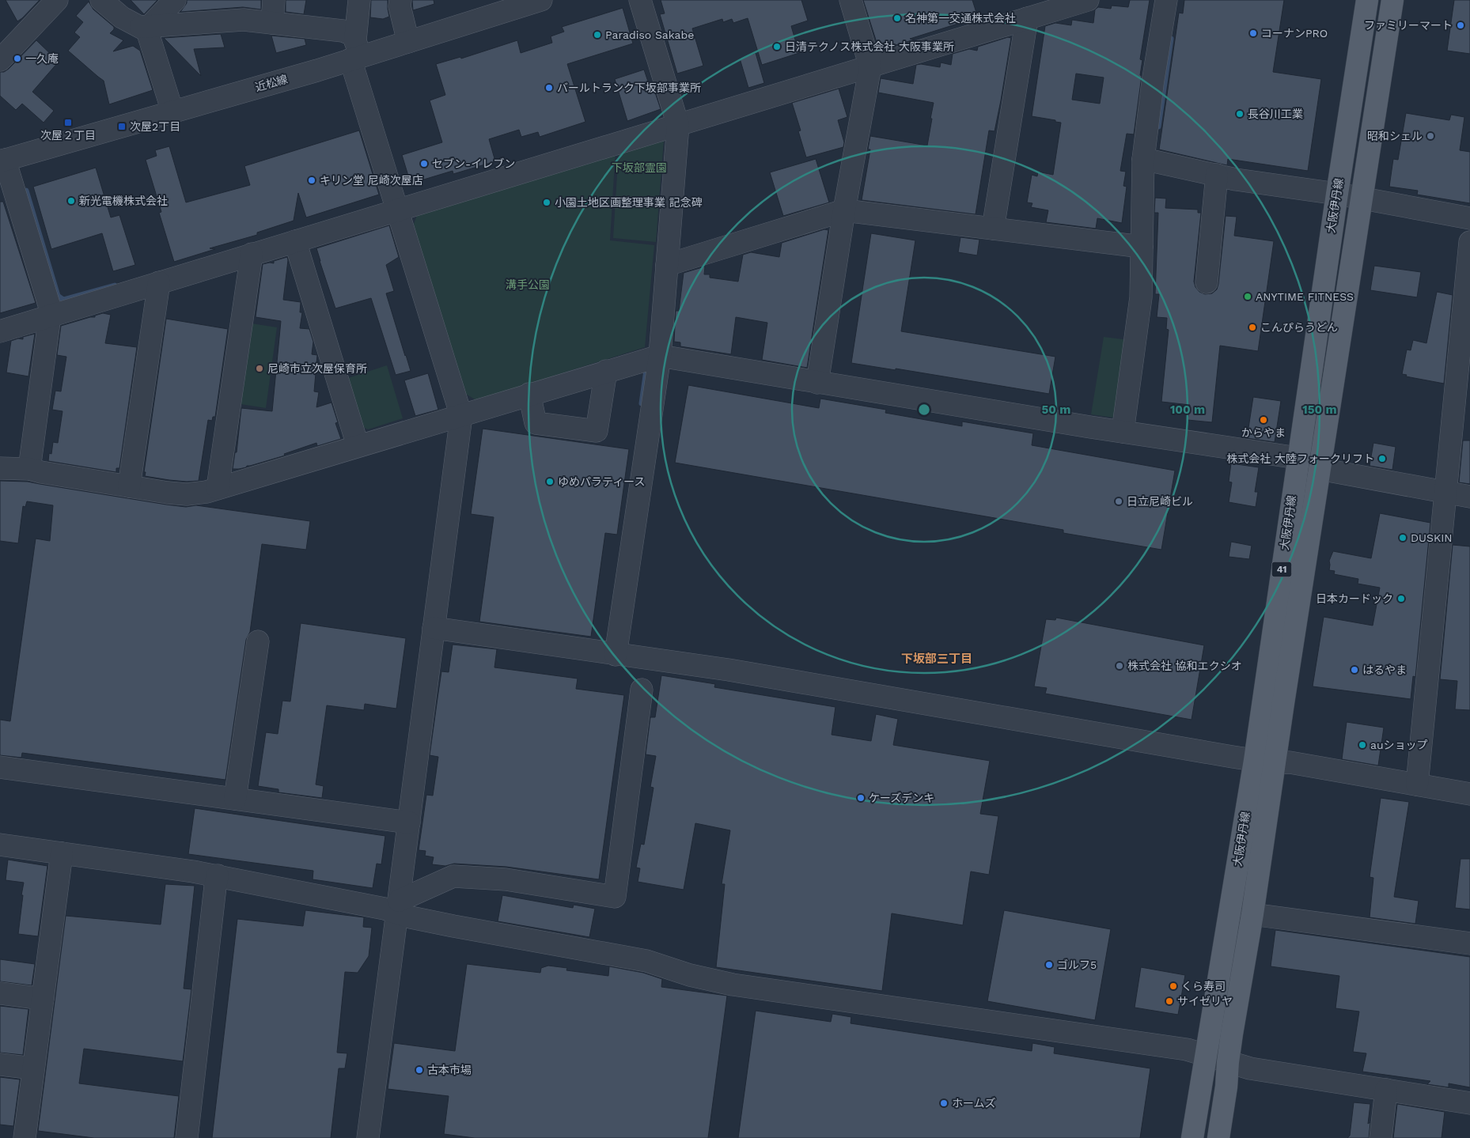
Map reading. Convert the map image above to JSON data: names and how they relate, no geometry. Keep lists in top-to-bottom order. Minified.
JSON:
{"streets":{"main road":["大阪伊丹線","41"],"street":["近松線"]},"districts":["下坂部三丁目"],"parks":["下坂部霊園","溝手公園"],"places":{"other":["名神第一交通株式会社","ファミリーマート","コーナンPRO","Paradiso Sakabe","日清テクノス株式会社 大阪事業所","一久庵","バールトランク下坂部事業所","長谷川工業","昭和シェル","セブン-イレブン","キリン堂 尼崎次屋店","新光電機株式会社","小園土地区画整理事業 記念碑","ANYTIME FITNESS","こんぴらうどん","尼崎市立次屋保育所","からやま","株式会社 大陸フォークリフト","ゆめパラティース","日立尼崎ビル","DUSKIN","日本カードック","株式会社 協和エクシオ","はるやま","auショップ","ケーズデンキ","ゴルフ5","くら寿司","サイゼリヤ","古本市場","ホームズ"],"transit":["次屋２丁目","次屋2丁目"]},"rings":["50 m","100 m","150 m"]}
